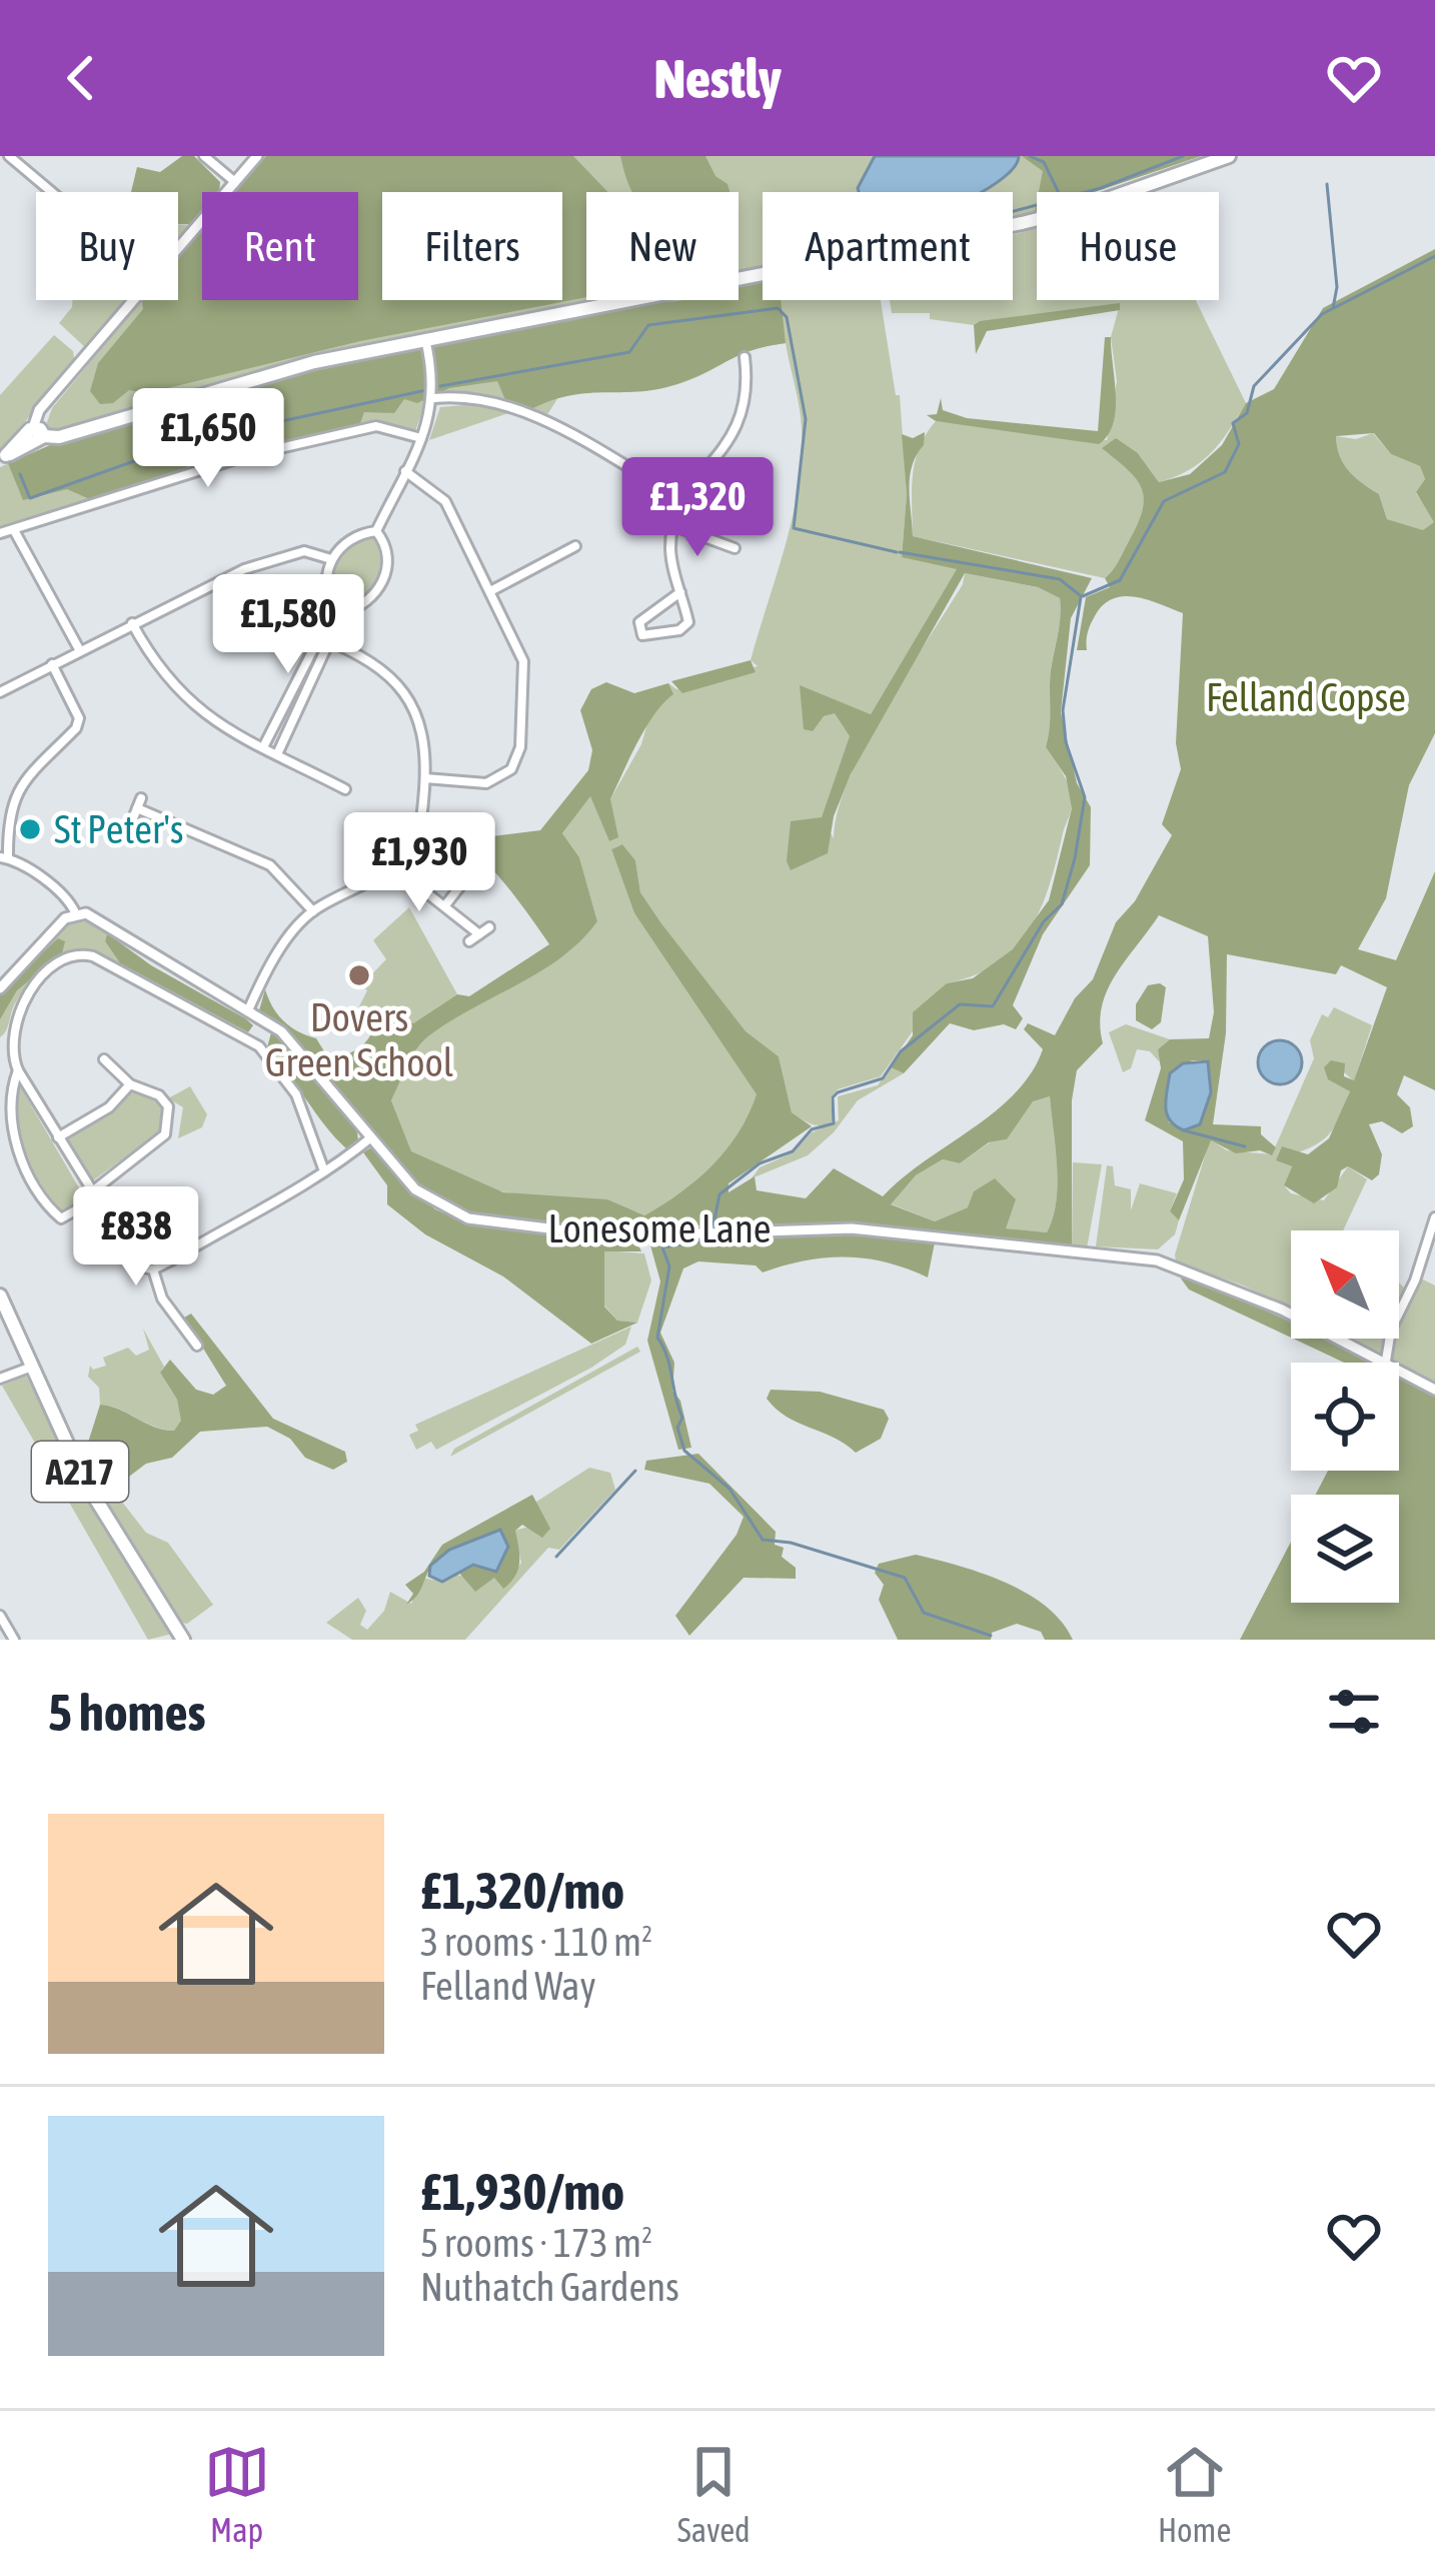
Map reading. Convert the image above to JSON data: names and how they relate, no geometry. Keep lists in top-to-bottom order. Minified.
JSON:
{"streets":{"main road":["A217"],"street":["Lonesome Lane"]},"parks":["Felland Copse"],"places":["St Peter's","Dovers Green School"],"north":"top left","page":{"header":"Nestly","chip":["Buy","Rent","Filters","New","Apartment","House"],"price":["£1,650","£1,320","£1,580","£1,930","£838"],"heading":"5 homes","list":[{"name":"£1,320/mo","note":"3 rooms · 110 m² · Felland Way"},{"name":"£1,930/mo","note":"5 rooms · 173 m² · Nuthatch Gardens"}],"tabs":["Map","Saved","Home"]}}
